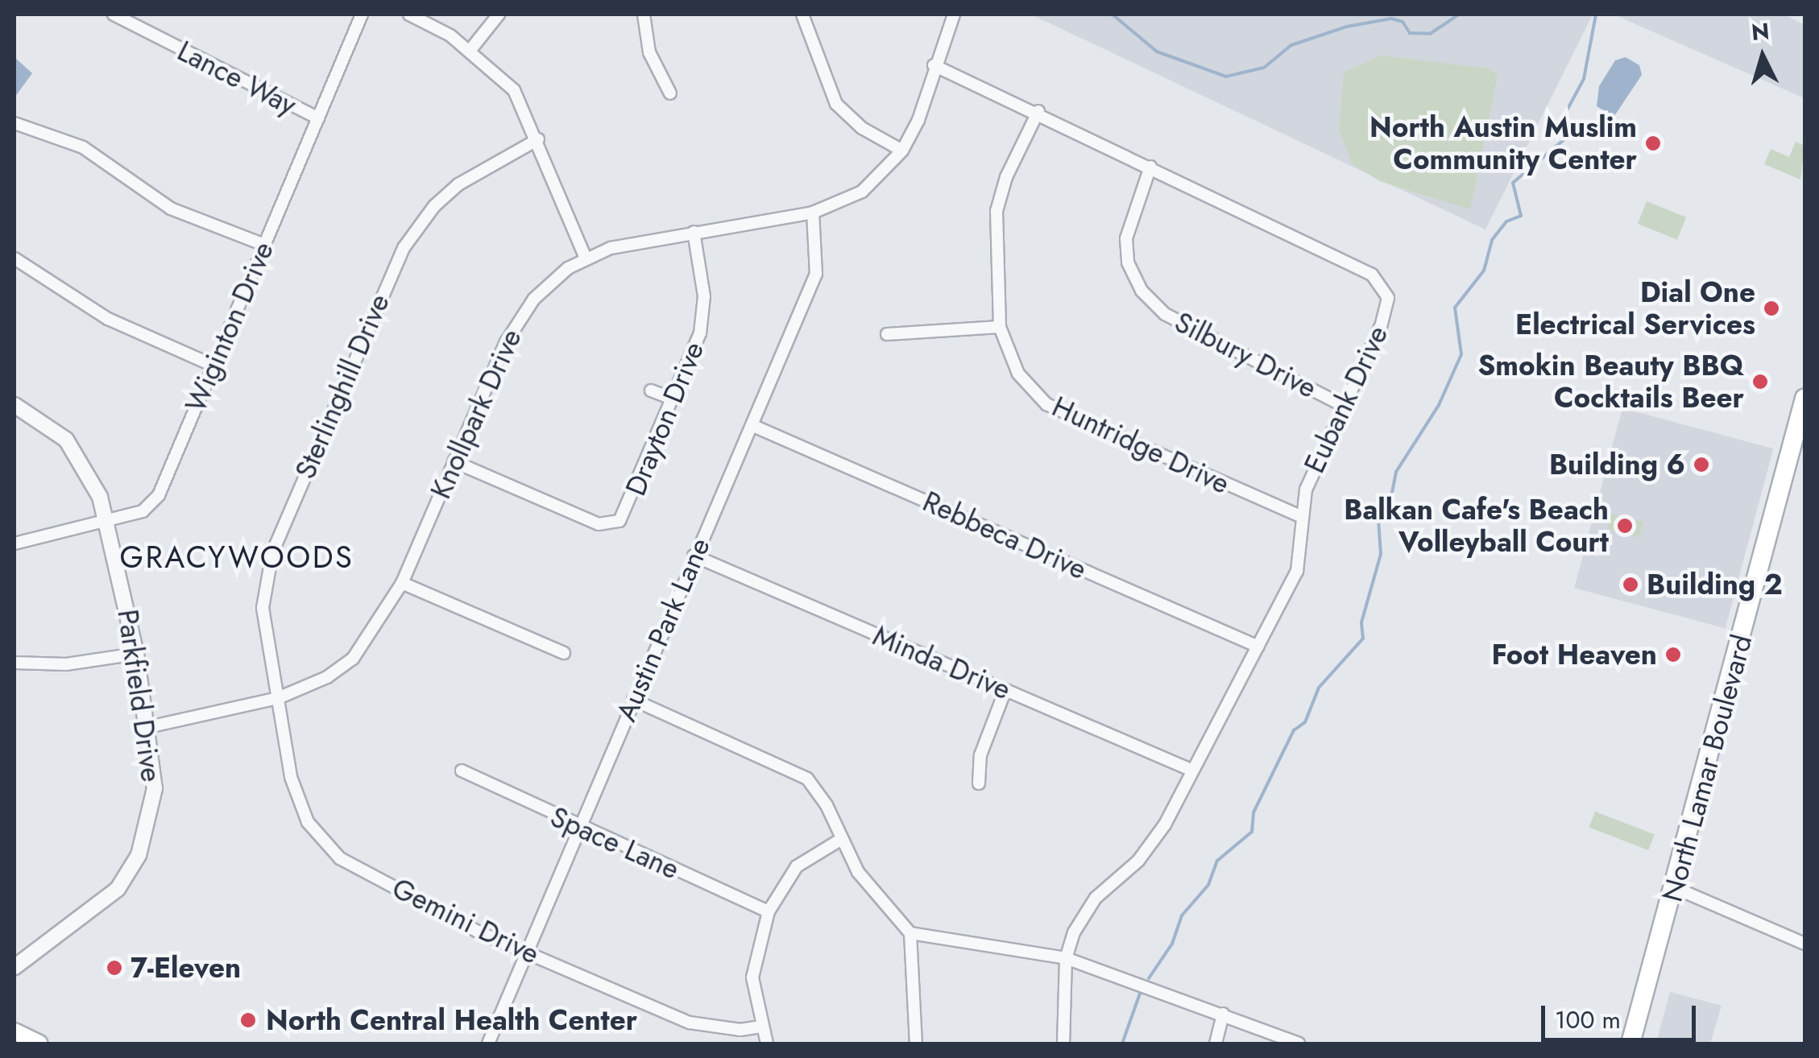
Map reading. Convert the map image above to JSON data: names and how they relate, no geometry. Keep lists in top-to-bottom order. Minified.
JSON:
{"streets":{"main road":["North Lamar Boulevard"],"street":["Lance Way","Wiginton Drive","Silbury Drive","Sterlinghill Drive","Eubank Drive","Knollpark Drive","Drayton Drive","Huntridge Drive","Rebbeca Drive","Austin Park Lane","Minda Drive","Parkfield Drive","Space Lane","Gemini Drive"]},"crossings":[["Lance Way","Wiginton Drive"],["Wiginton Drive","Parkfield Drive"],["Silbury Drive","Eubank Drive"],["Sterlinghill Drive","Knollpark Drive"],["Sterlinghill Drive","Gemini Drive"],["Eubank Drive","Knollpark Drive"],["Eubank Drive","Huntridge Drive"],["Eubank Drive","Rebbeca Drive"],["Eubank Drive","Minda Drive"],["Knollpark Drive","Drayton Drive"],["Knollpark Drive","Austin Park Lane"],["Knollpark Drive","Parkfield Drive"],["Knollpark Drive","Gemini Drive"],["Rebbeca Drive","Austin Park Lane"],["Austin Park Lane","Minda Drive"],["Austin Park Lane","Space Lane"],["Austin Park Lane","Gemini Drive"]],"districts":["GRACYWOODS"],"places":["North Austin Muslim Community Center","Dial One Electrical Services","Smokin Beauty BBQ Cocktails Beer","Building 6","Balkan Cafe's Beach Volleyball Court","Building 2","Foot Heaven","7-Eleven","North Central Health Center"],"scale_bar":"100 m","north":"top"}
